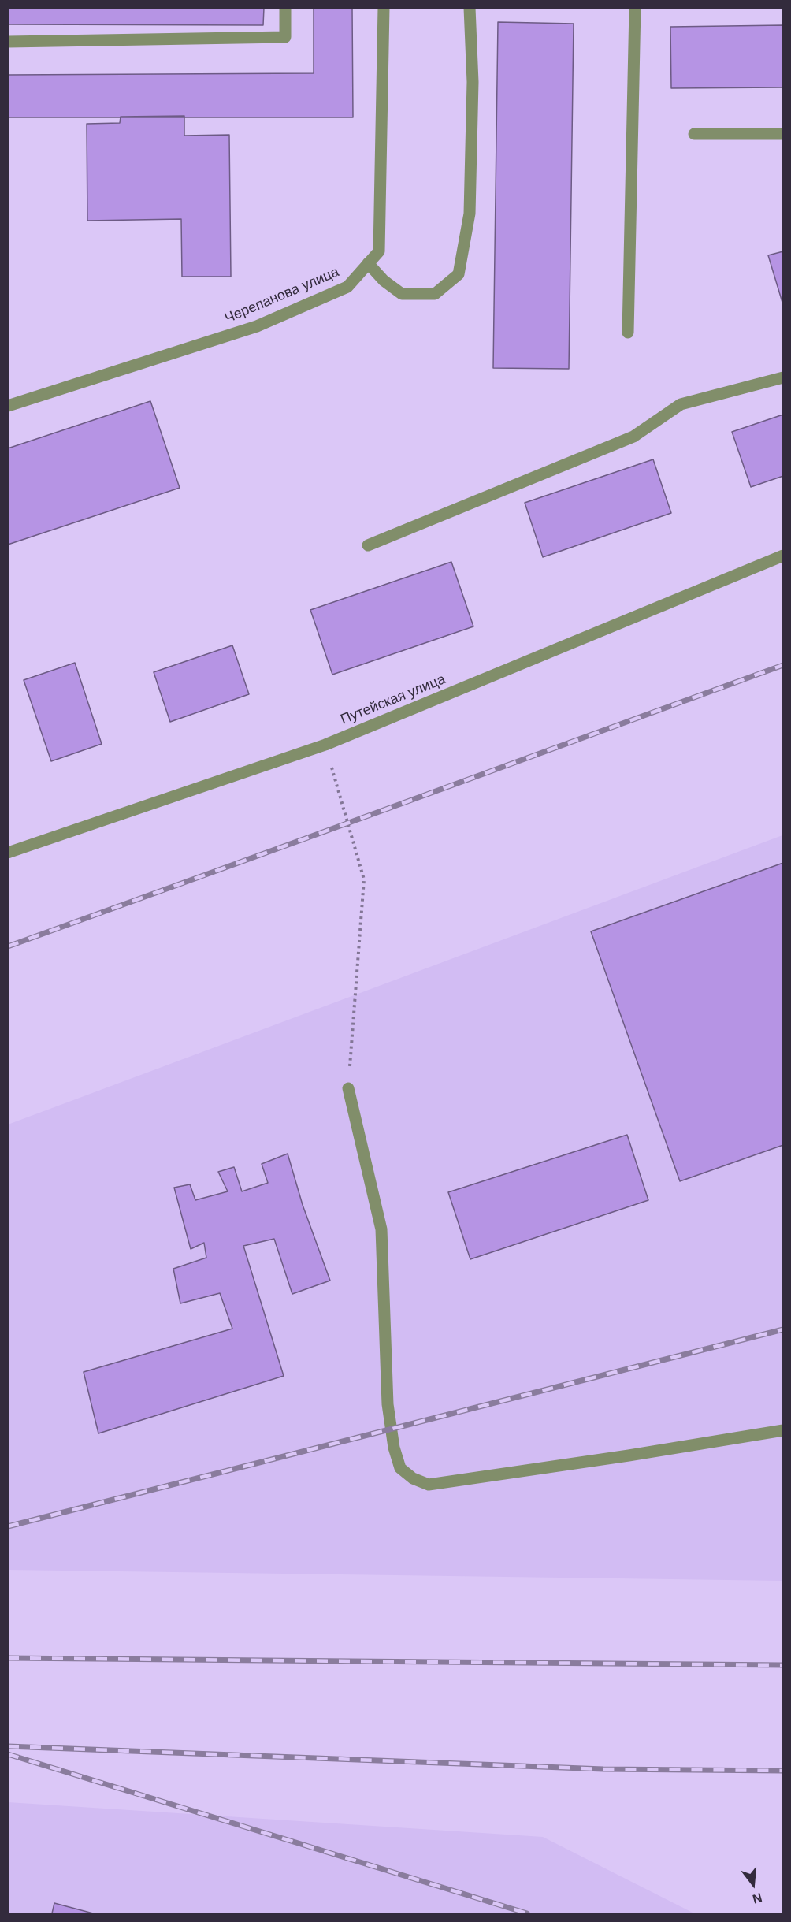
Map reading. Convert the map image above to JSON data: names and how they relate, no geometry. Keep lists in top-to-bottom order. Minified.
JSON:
{"streets":{"street":["Черепанова улица","Путейская улица"]},"north":"bottom"}
